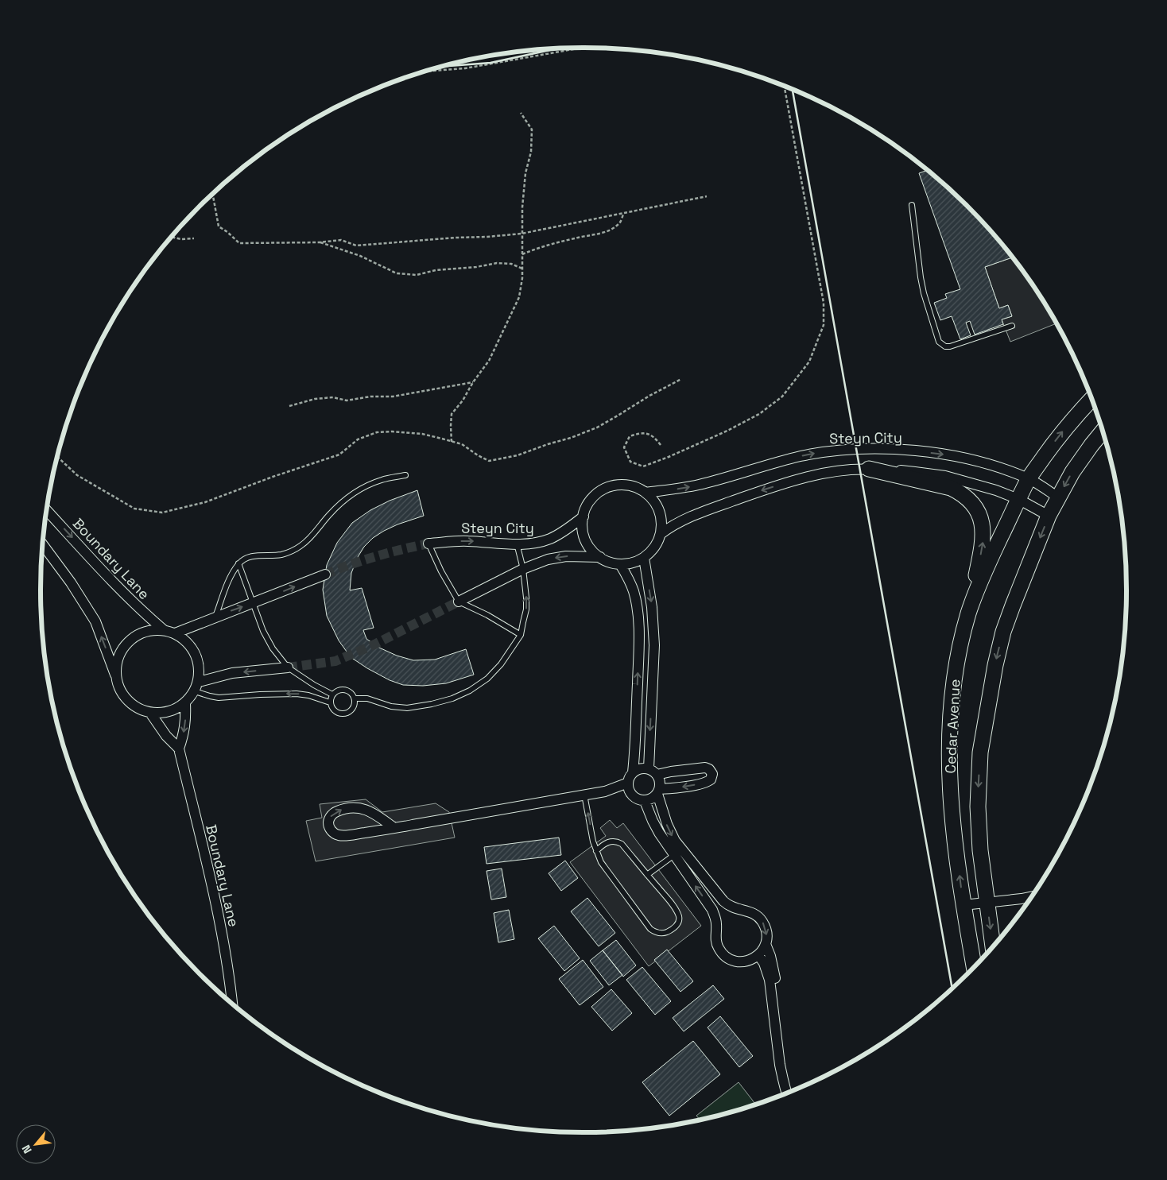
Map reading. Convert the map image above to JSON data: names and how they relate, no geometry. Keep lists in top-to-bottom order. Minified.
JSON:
{"streets":{"main road":["Cedar Avenue"],"street":["Steyn City","Boundary Lane"]},"crossings":[["Steyn City","Cedar Avenue"]],"north":"bottom left"}
